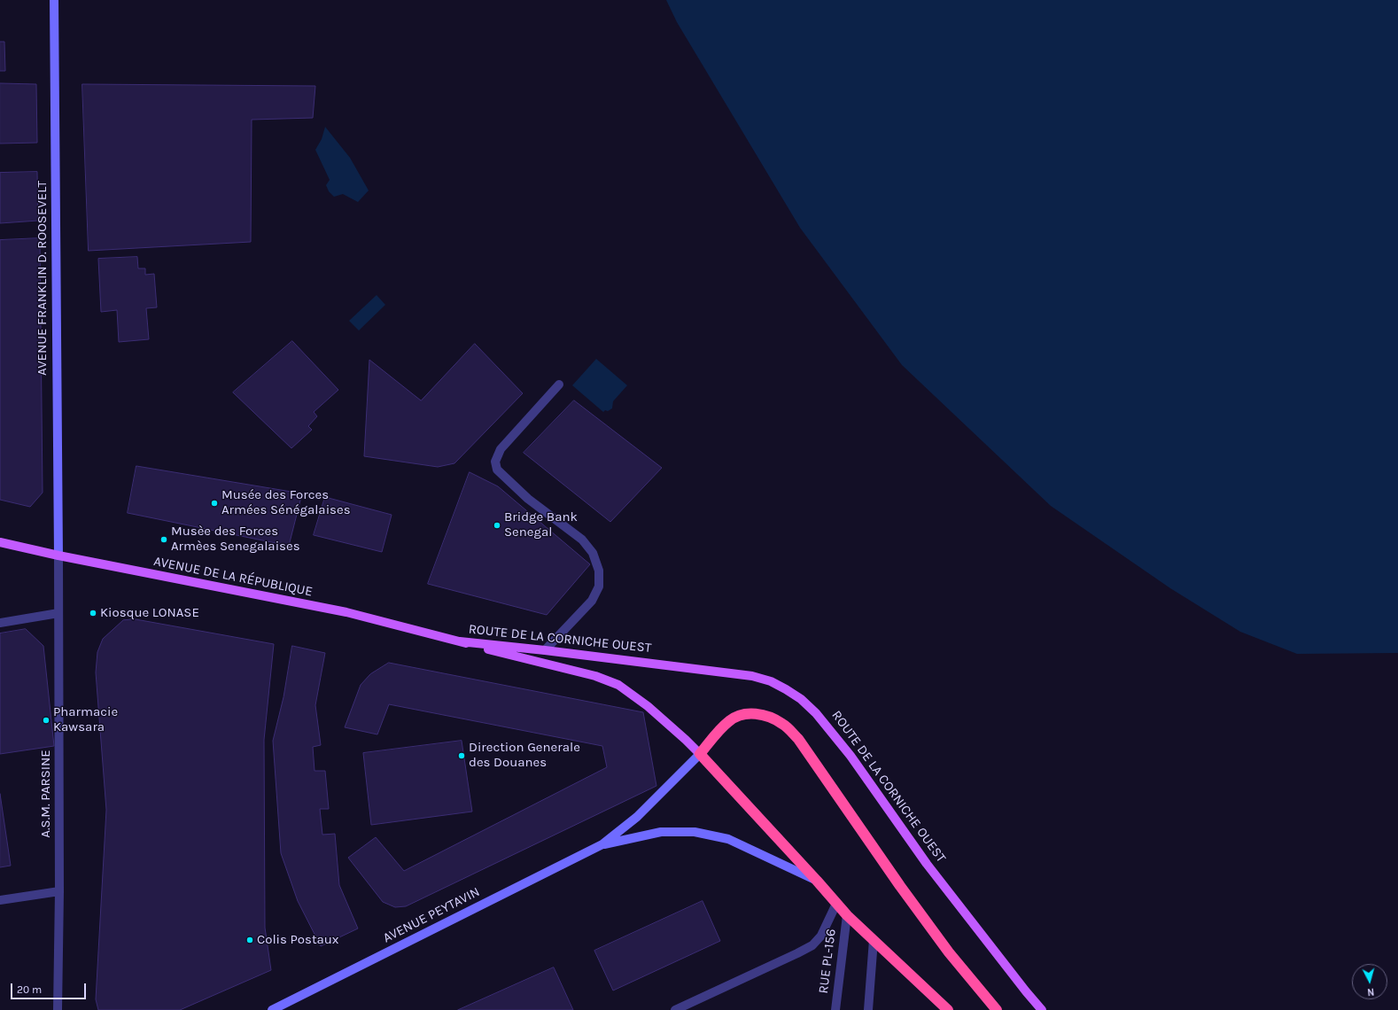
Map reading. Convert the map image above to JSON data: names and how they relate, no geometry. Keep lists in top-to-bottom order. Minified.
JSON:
{"streets":{"highway":["ROUTE DE LA CORNICHE OUEST"],"main road":["AVENUE DE LA RÉPUBLIQUE"],"street":["AVENUE FRANKLIN D. ROOSEVELT","A.S.M. PARSINE","AVENUE PEYTAVIN","RUE PL-156"]},"crossings":[["AVENUE FRANKLIN D. ROOSEVELT","AVENUE DE LA RÉPUBLIQUE"],["AVENUE FRANKLIN D. ROOSEVELT","A.S.M. PARSINE"],["AVENUE DE LA RÉPUBLIQUE","ROUTE DE LA CORNICHE OUEST"],["AVENUE DE LA RÉPUBLIQUE","A.S.M. PARSINE"],["ROUTE DE LA CORNICHE OUEST","RUE PL-156"]],"places":["Musée des Forces Armées Sénégalaises","Bridge Bank Senegal","Musèe des Forces Armèes Senegalaises","Kiosque LONASE","Pharmacie Kawsara","Direction Generale des Douanes","Colis Postaux"],"scale_bar":"20 m","north":"bottom"}
